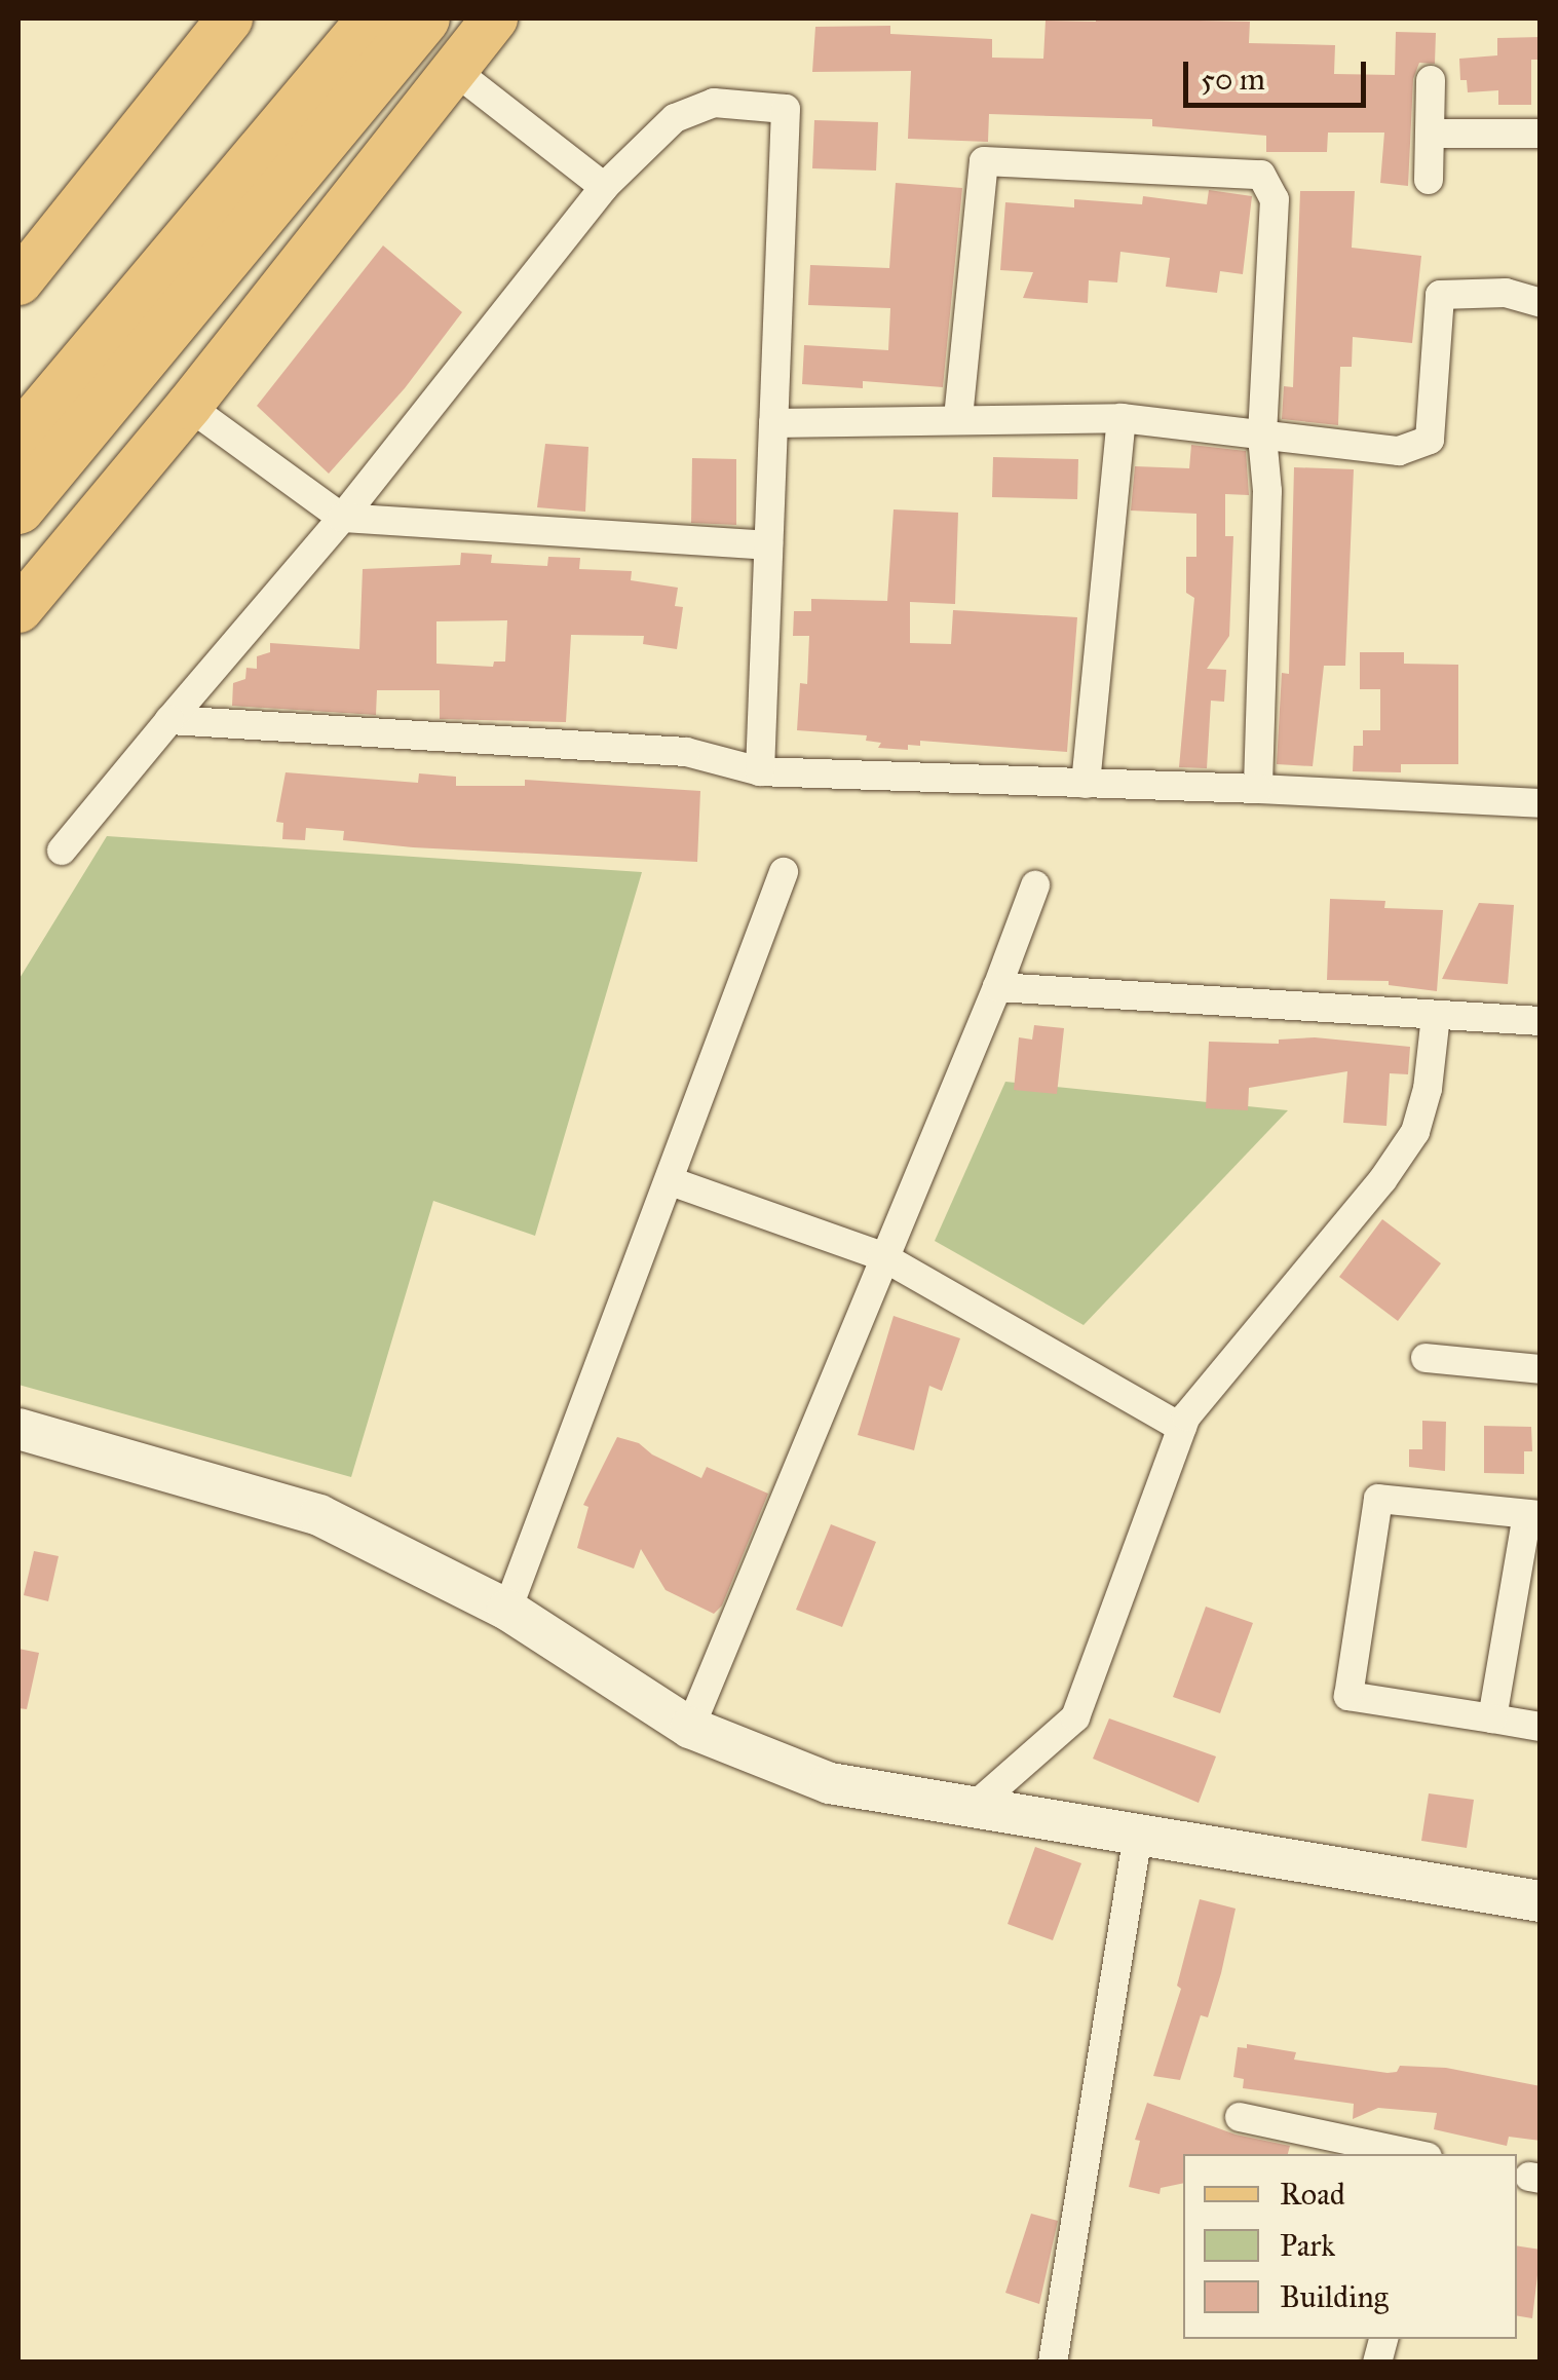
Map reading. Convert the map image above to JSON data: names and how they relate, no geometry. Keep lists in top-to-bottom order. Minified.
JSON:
{"legend":["Road","Park","Building"],"scale_bar":"50 m"}
